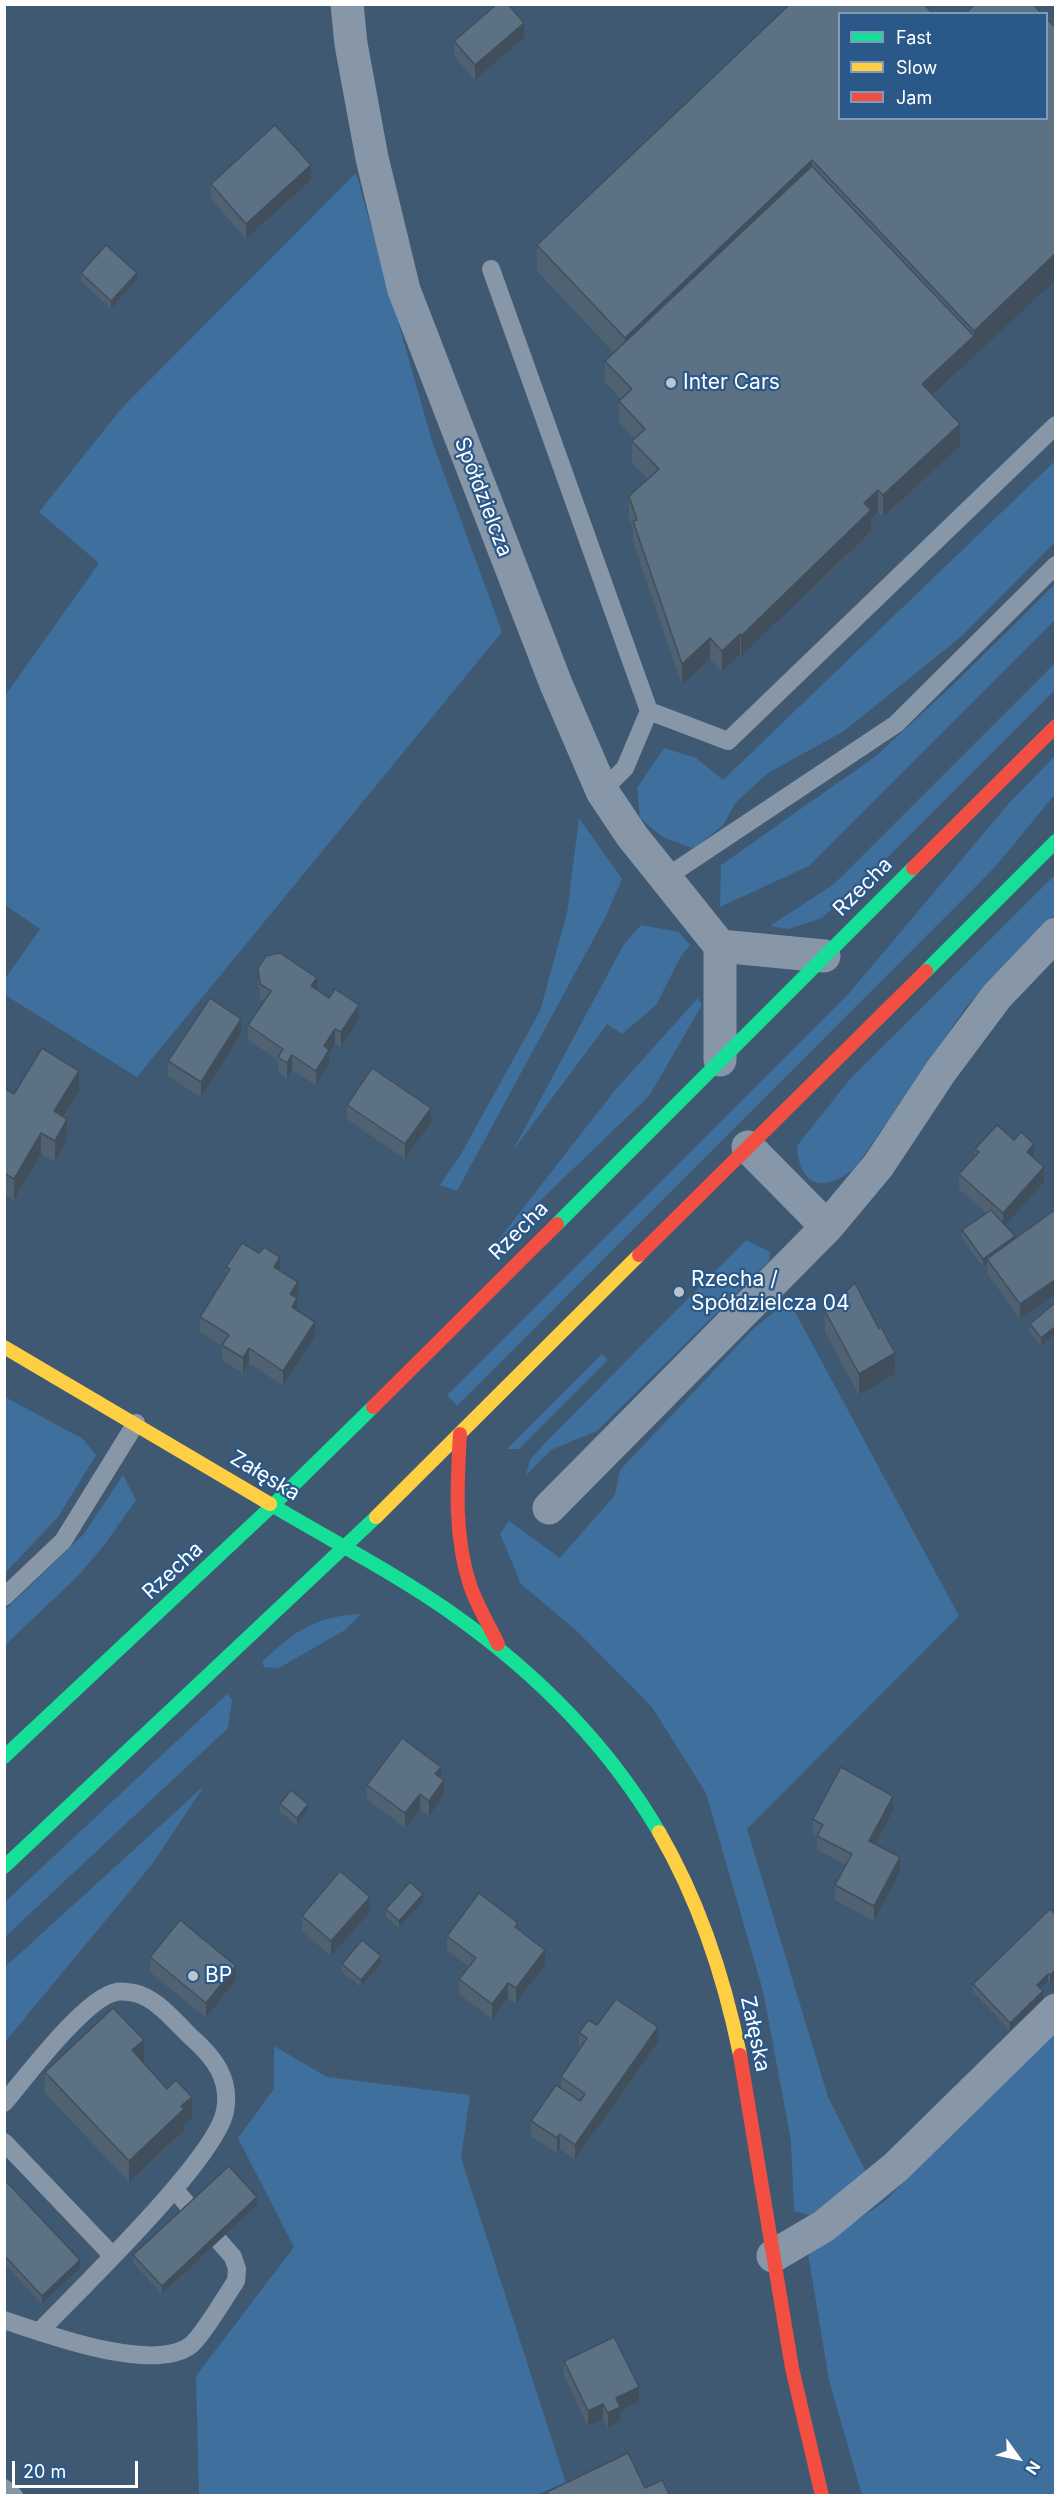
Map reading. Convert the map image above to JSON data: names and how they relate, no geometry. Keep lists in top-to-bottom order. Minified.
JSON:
{"streets":{"main road":["Rzecha","Załęska"],"street":["Spółdzielcza"]},"crossings":[["Rzecha","Załęska"]],"places":["Inter Cars","Rzecha / Spółdzielcza 04","BP"],"legend":["Fast","Slow","Jam"],"scale_bar":"20 m","north":"bottom right"}
